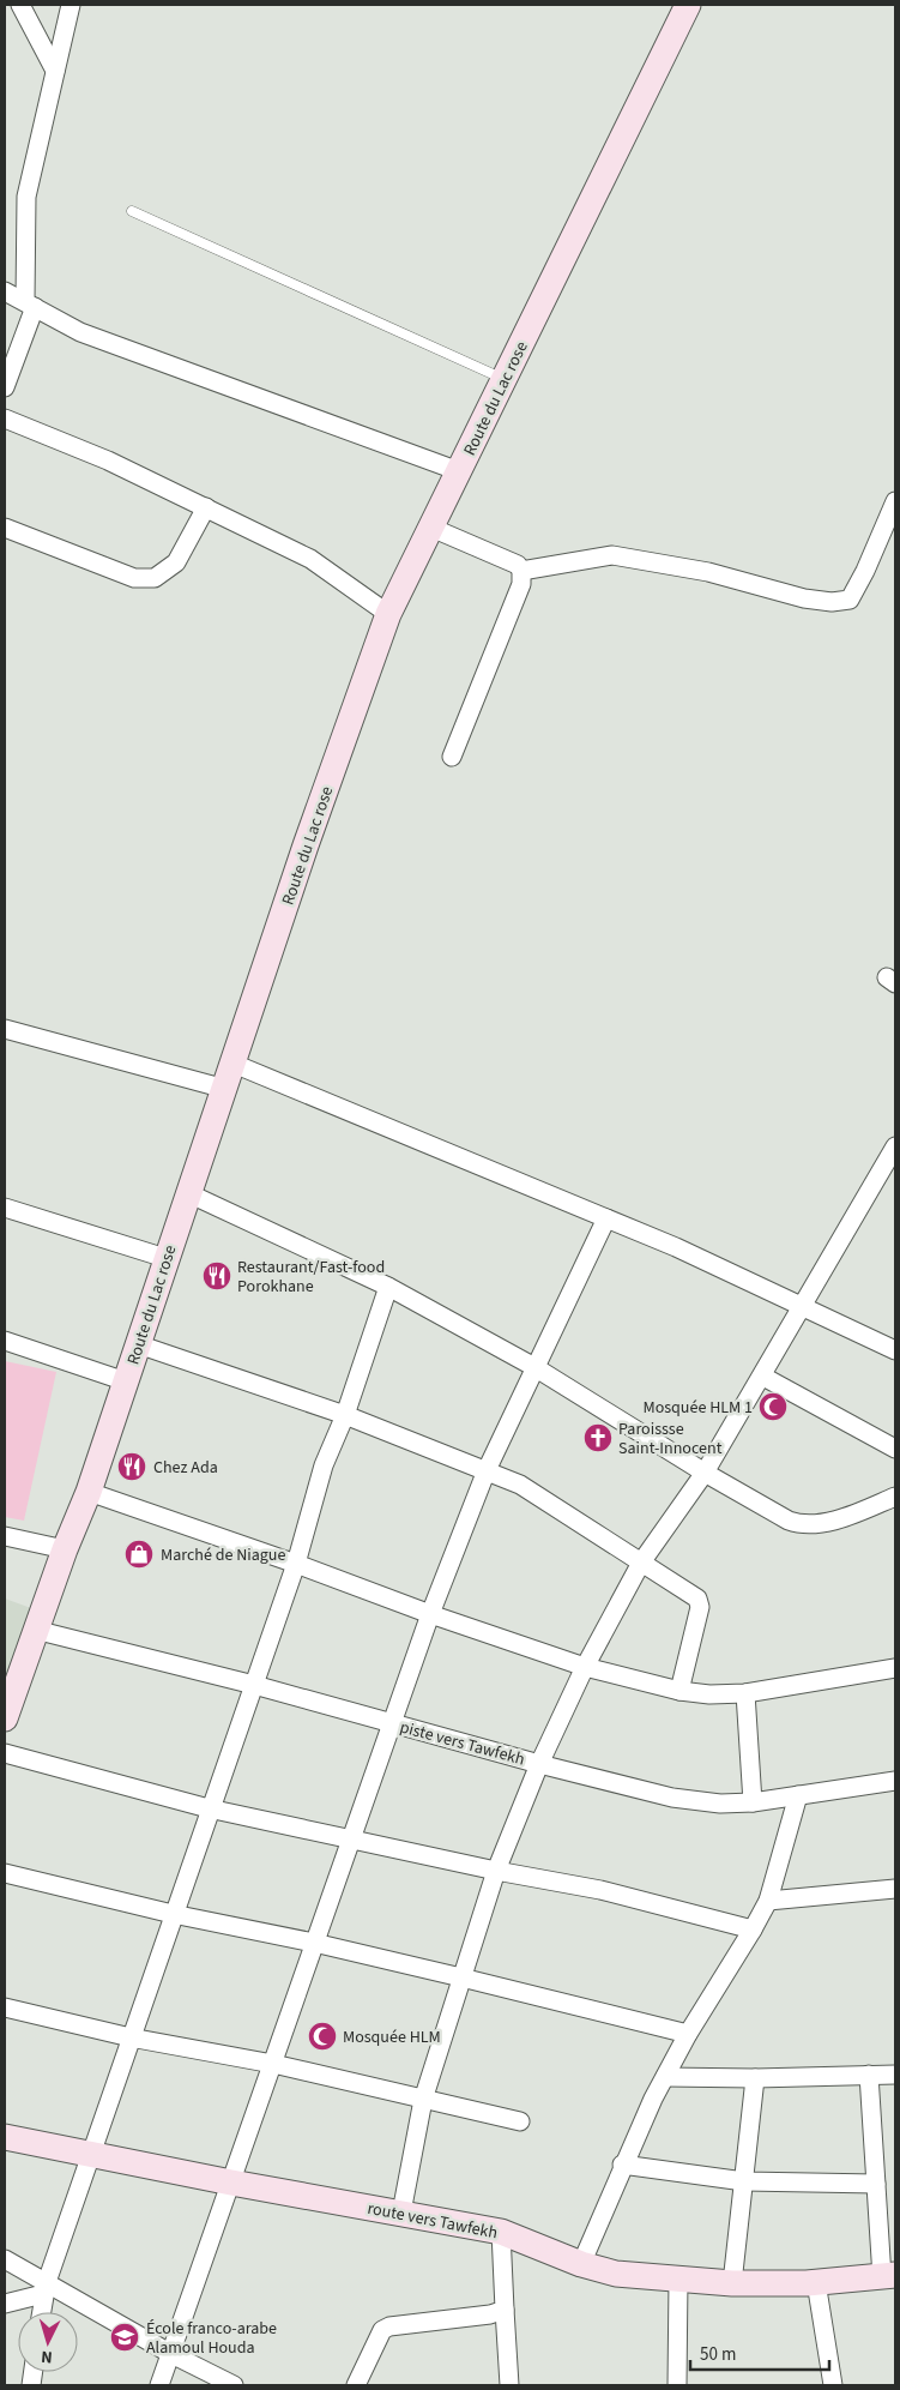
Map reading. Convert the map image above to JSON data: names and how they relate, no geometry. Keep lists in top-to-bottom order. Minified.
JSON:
{"streets":{"main road":["Route du Lac rose","route vers Tawfekh"],"street":["piste vers Tawfekh"]},"crossings":[["Route du Lac rose","piste vers Tawfekh"]],"places":{"restaurant":["Restaurant/Fast-food Porokhane","Chez Ada"],"mosque":["Mosquée HLM 1","Mosquée HLM"],"church":["Paroissse Saint-Innocent"],"shop":["Marché de Niague"],"school or university":["École franco-arabe Alamoul Houda"]},"scale_bar":"50 m","north":"bottom"}
